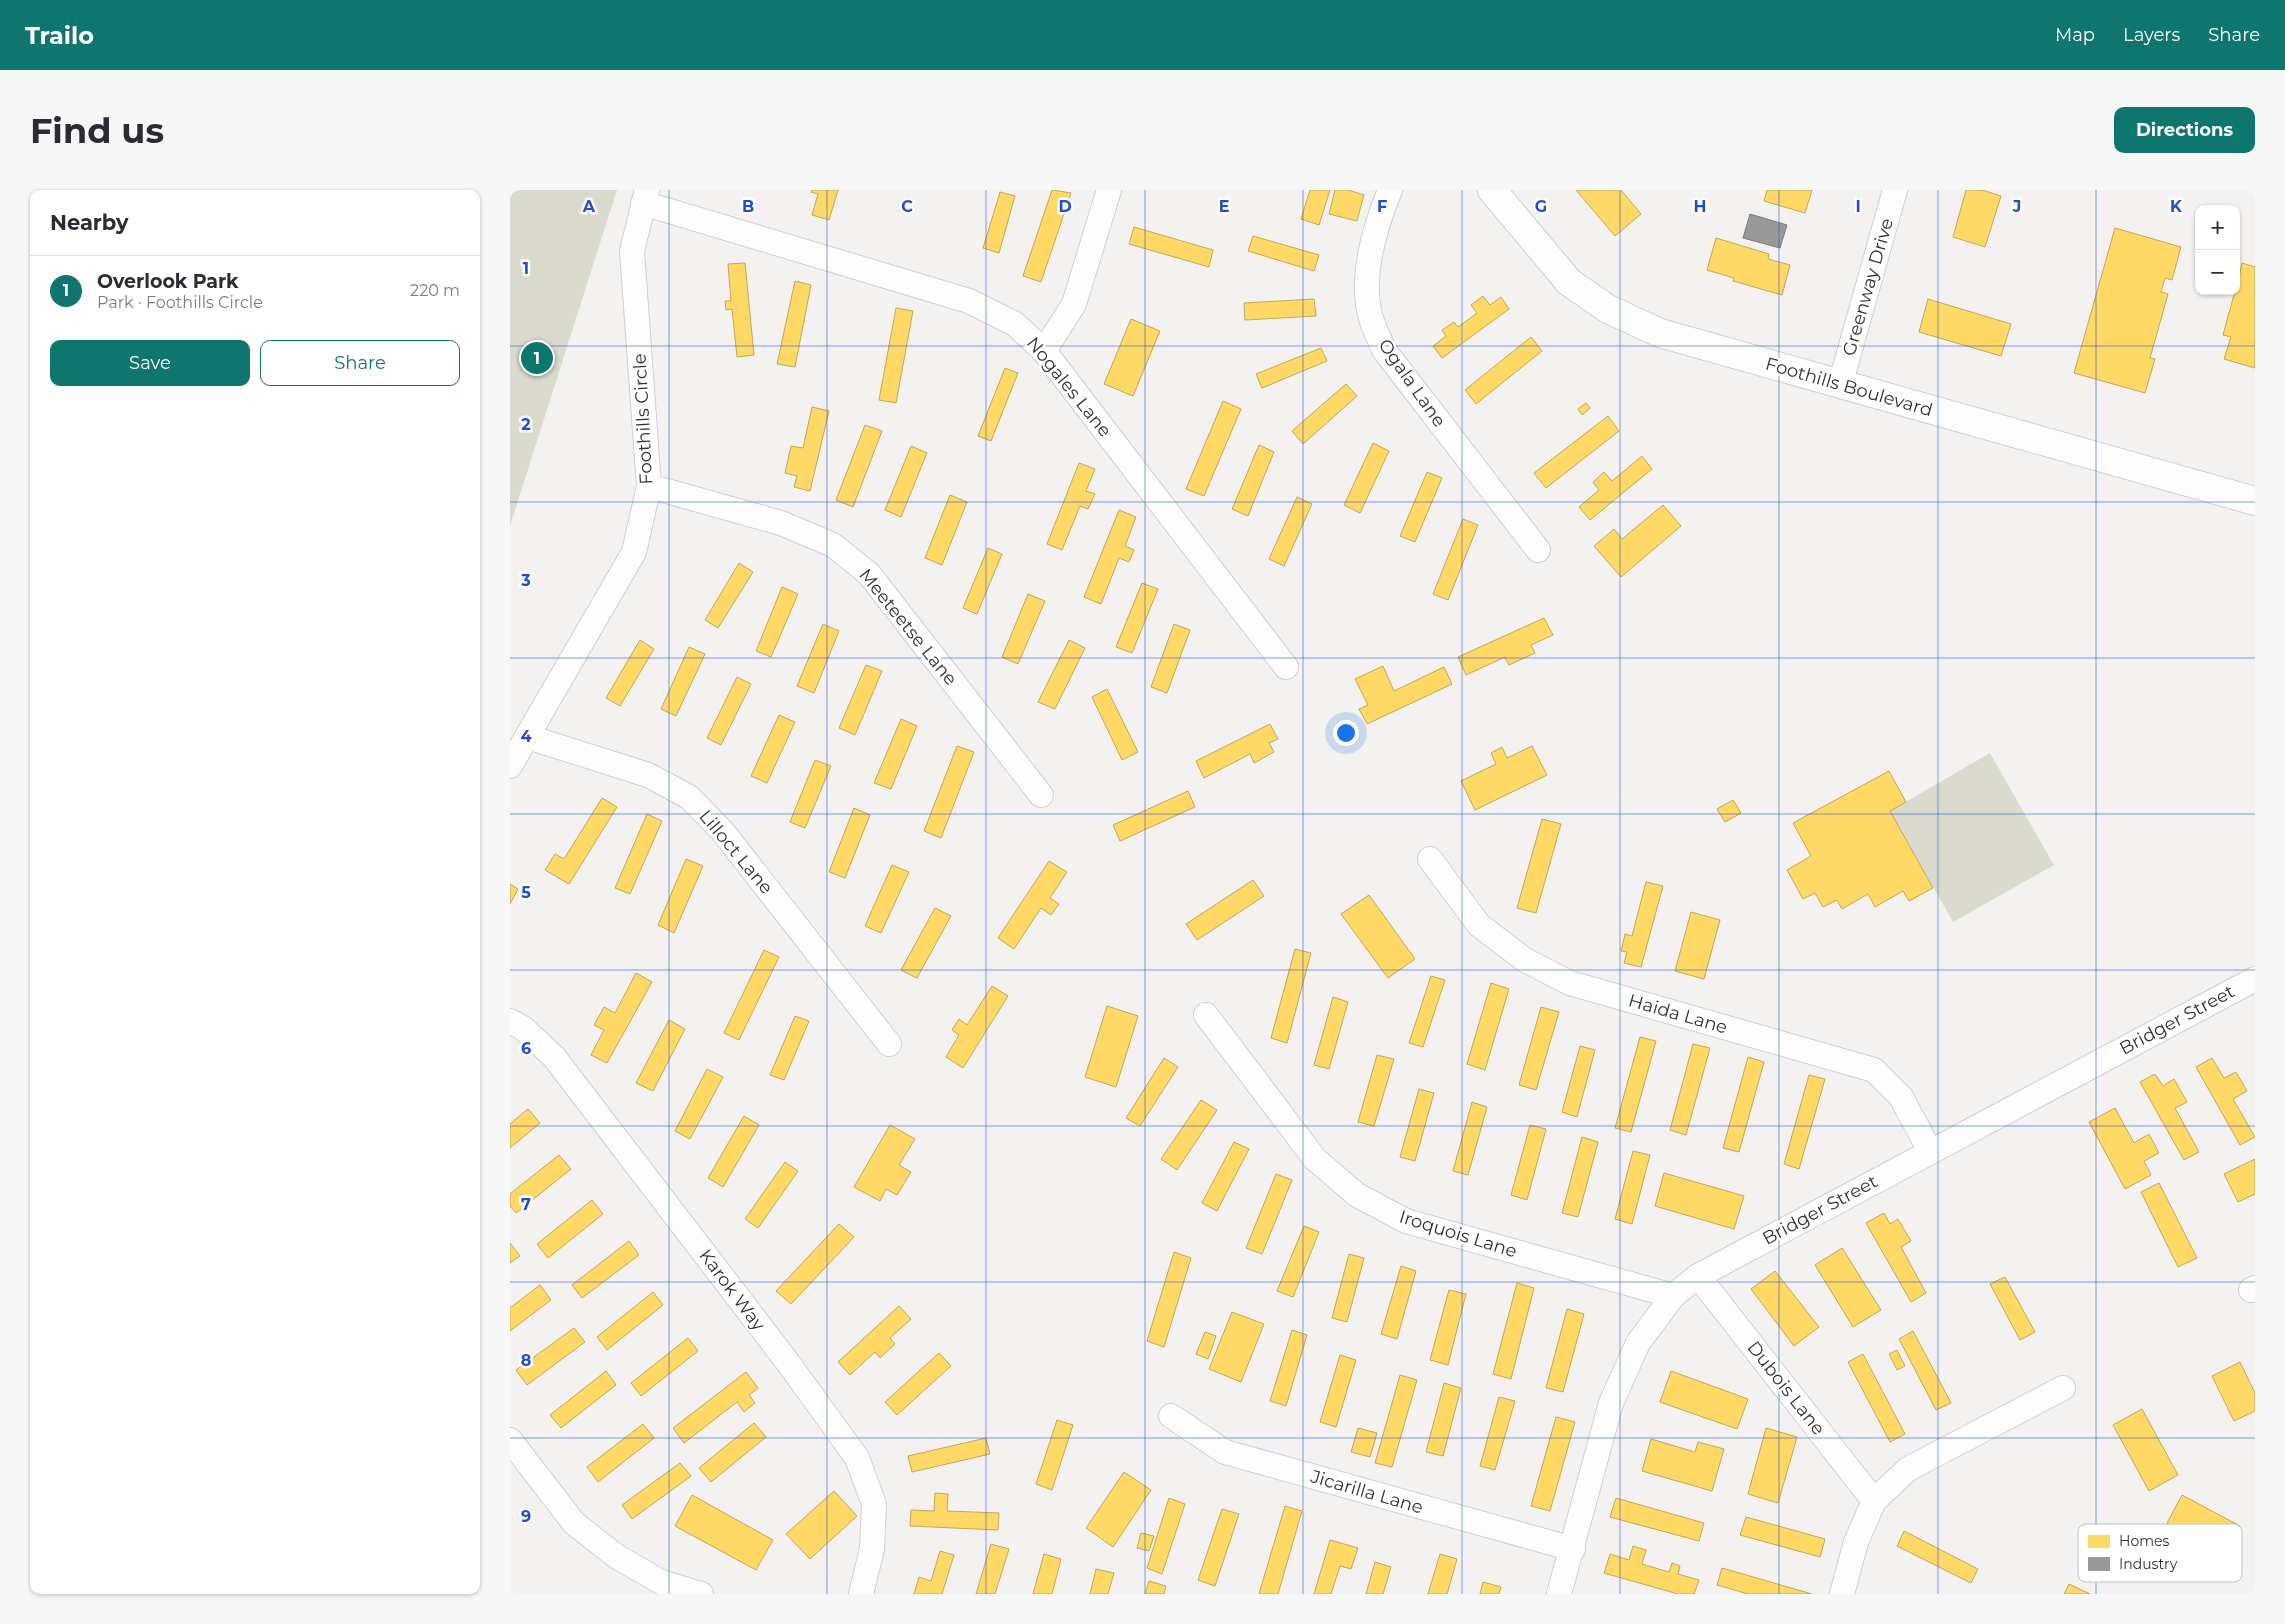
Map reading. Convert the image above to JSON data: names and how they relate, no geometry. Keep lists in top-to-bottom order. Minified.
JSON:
{"streets":{"street":["Greenway Drive","Ogala Lane","Nogales Lane","Foothills Boulevard","Foothills Circle","Meeteetse Lane","Lilloct Lane","Haida Lane","Bridger Street","Iroquois Lane","Karok Way","Dubois Lane","Jicarilla Lane"]},"crossings":[["Greenway Drive","Foothills Boulevard"],["Nogales Lane","Foothills Circle"],["Foothills Circle","Meeteetse Lane"],["Foothills Circle","Lilloct Lane"],["Haida Lane","Bridger Street"],["Bridger Street","Iroquois Lane"],["Bridger Street","Dubois Lane"],["Bridger Street","Jicarilla Lane"]],"legend":["Homes","Industry"],"page":{"header":"Trailo","nav":["Map","Layers","Share"],"buttons":["Directions",["Save","Share"]],"title":"Find us","heading":"Nearby","map_buttons":["+","−"],"list":[{"mark":"1","name":"Overlook Park","note":"Park · Foothills Circle","value":"220 m"}],"pins":"1"},"grid":{"columns":["A","B","C","D","E","F","G","H","I","J","K"],"rows":["1","2","3","4","5","6","7","8","9"]}}
